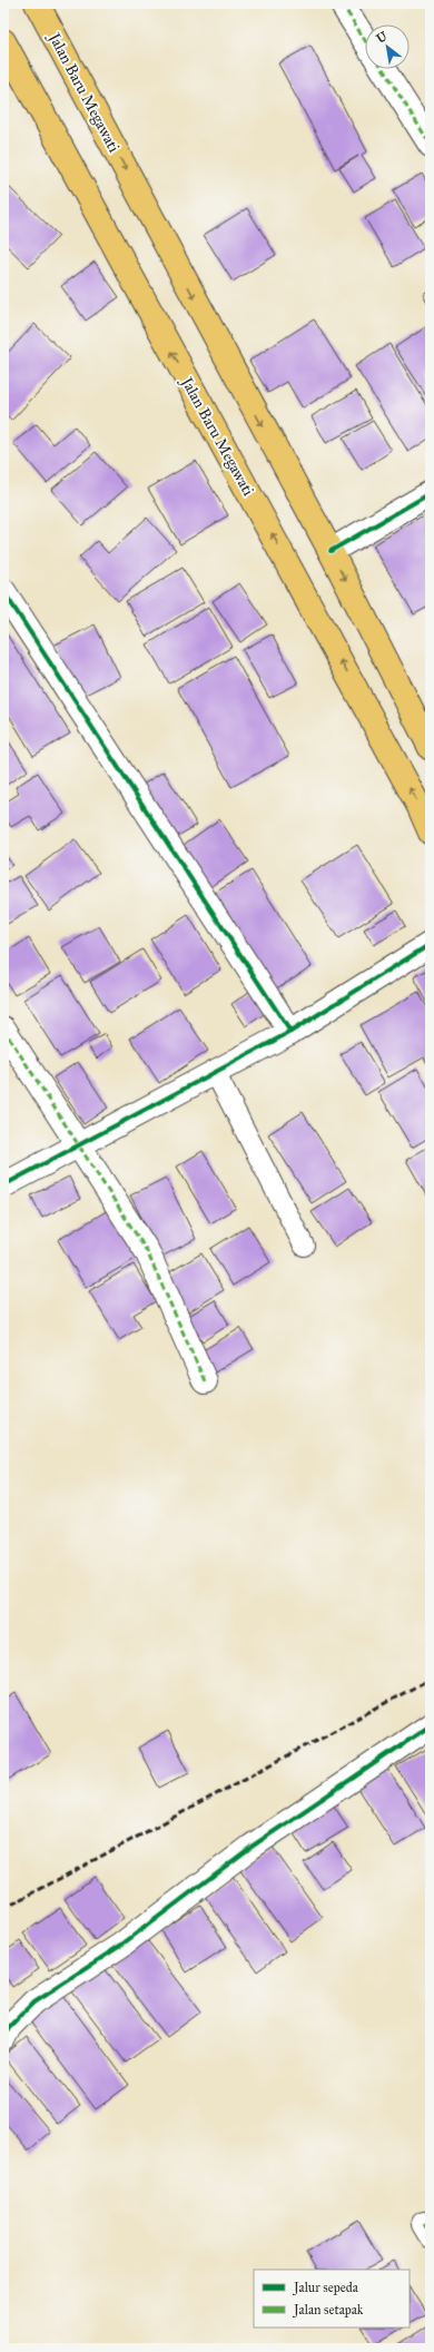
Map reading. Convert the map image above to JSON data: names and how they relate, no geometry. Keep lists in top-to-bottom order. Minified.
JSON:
{"streets":{"highway":["Jalan Baru Megawati"]},"legend":["Jalur sepeda","Jalan setapak"],"north":"top left"}
